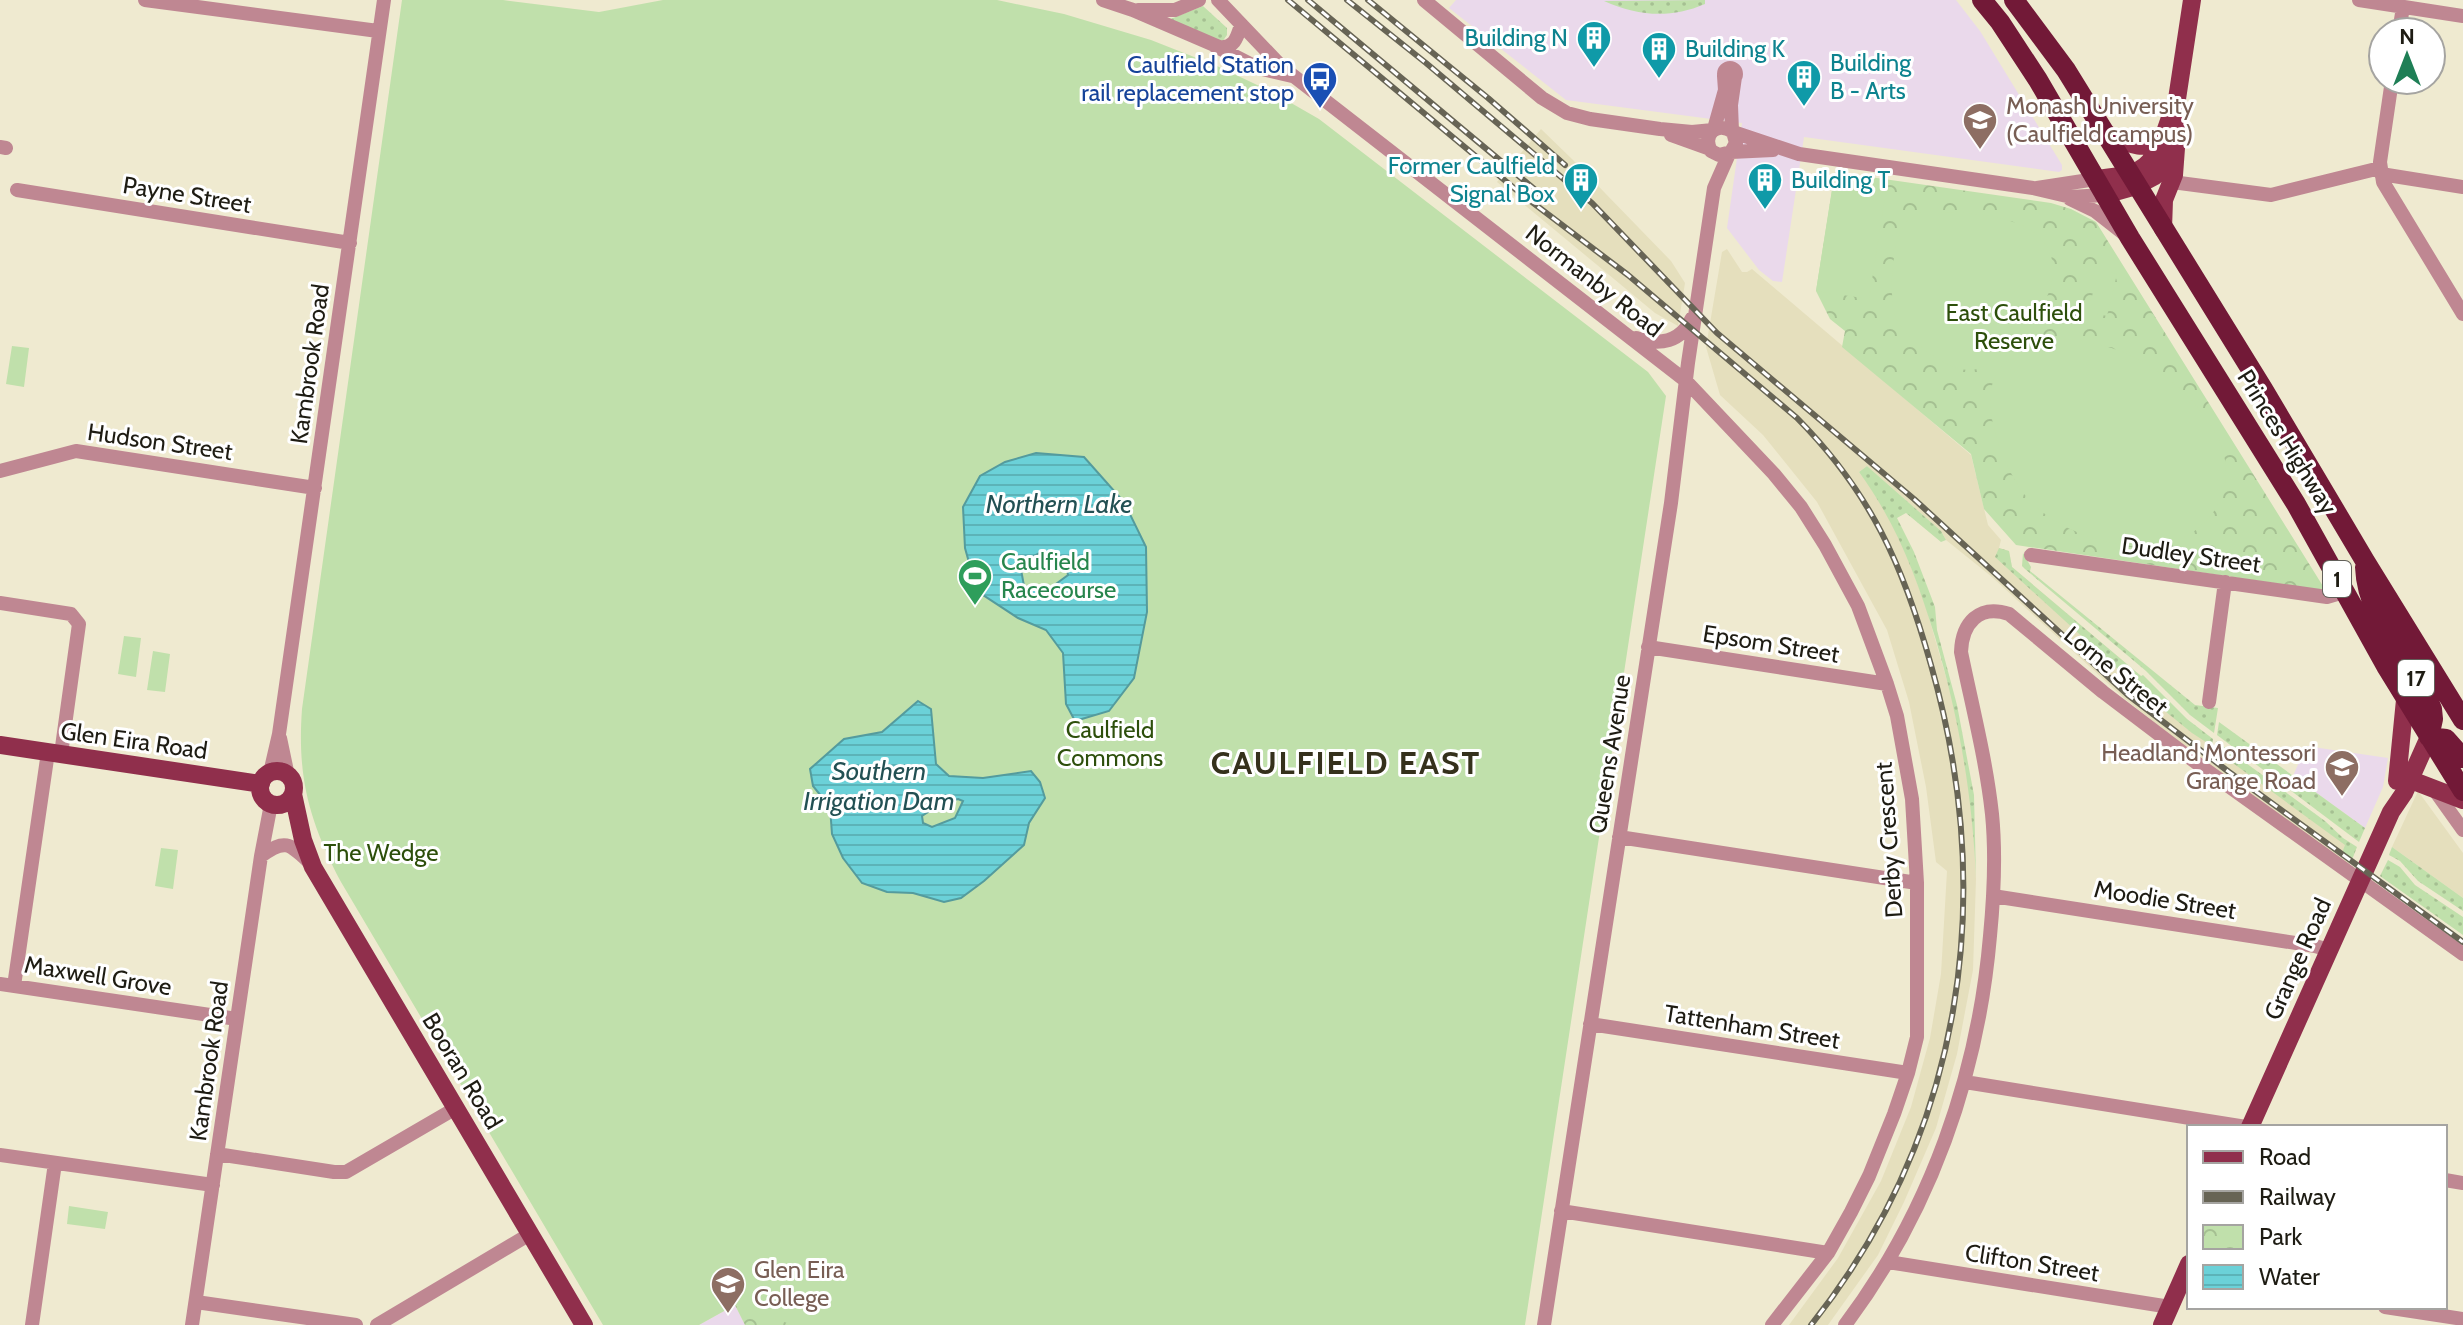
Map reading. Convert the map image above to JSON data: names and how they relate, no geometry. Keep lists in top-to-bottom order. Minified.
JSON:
{"streets":{"highway":["Princes Highway","1","17"],"main road":["Glen Eira Road","Grange Road","Booran Road"],"street":["Payne Street","Normanby Road","Kambrook Road","Hudson Street","Dudley Street","Epsom Street","Lorne Street","Queens Avenue","Derby Crescent","Moodie Street","Maxwell Grove","Tattenham Street","Clifton Street"]},"crossings":[["Payne Street","Kambrook Road"],["Normanby Road","Queens Avenue"],["Normanby Road","Derby Crescent"],["Kambrook Road","Hudson Street"],["Kambrook Road","Glen Eira Road"],["Kambrook Road","Maxwell Grove"],["Kambrook Road","Booran Road"],["Princes Highway","Dudley Street"],["Princes Highway","1"],["Princes Highway","17"],["Princes Highway","Grange Road"],["Epsom Street","Queens Avenue"],["Epsom Street","Derby Crescent"],["Lorne Street","Moodie Street"],["Lorne Street","Grange Road"],["17","Grange Road"],["Glen Eira Road","Booran Road"],["Queens Avenue","Derby Crescent"],["Queens Avenue","Tattenham Street"],["Derby Crescent","Tattenham Street"],["Moodie Street","Grange Road"]],"districts":["CAULFIELD EAST"],"water":["Northern Lake","Southern Irrigation Dam"],"parks":["East Caulfield Reserve","Caulfield Commons","The Wedge"],"places":{"building":["Building N","Building K","Building B - Arts","Former Caulfield Signal Box","Building T"],"bus stop":["Caulfield Station rail replacement stop"],"school or university":["Monash University (Caulfield campus)","Headland Montessori Grange Road","Glen Eira College"],"sports":["Caulfield Racecourse"]},"legend":["Road","Railway","Park","Water"],"north":"top"}
